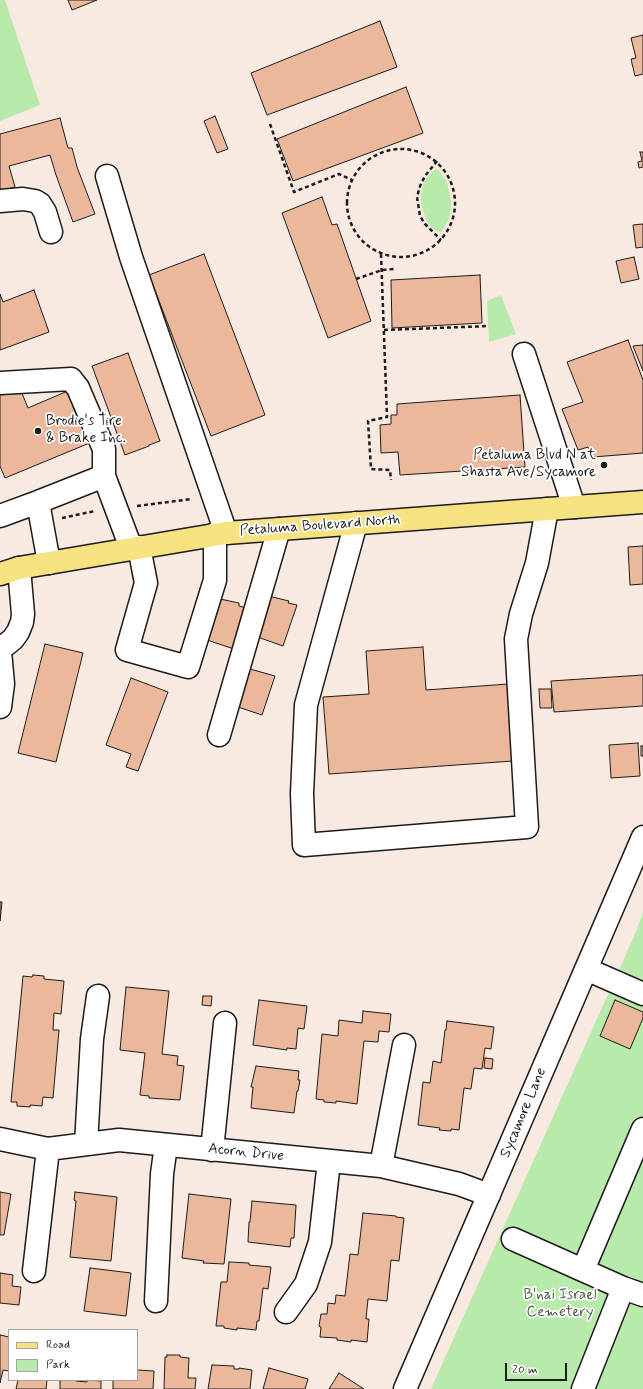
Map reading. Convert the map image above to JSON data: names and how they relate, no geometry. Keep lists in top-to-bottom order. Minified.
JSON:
{"streets":{"main road":["Petaluma Boulevard North"],"street":["Sycamore Lane","Acorn Drive"]},"crossings":[["Sycamore Lane","Acorn Drive"]],"parks":["B'nai Israel Cemetery"],"places":["Brodie's Tire & Brake Inc.","Petaluma Blvd N at Shasta Ave/Sycamore"],"legend":["Road","Park"],"scale_bar":"20 m"}
